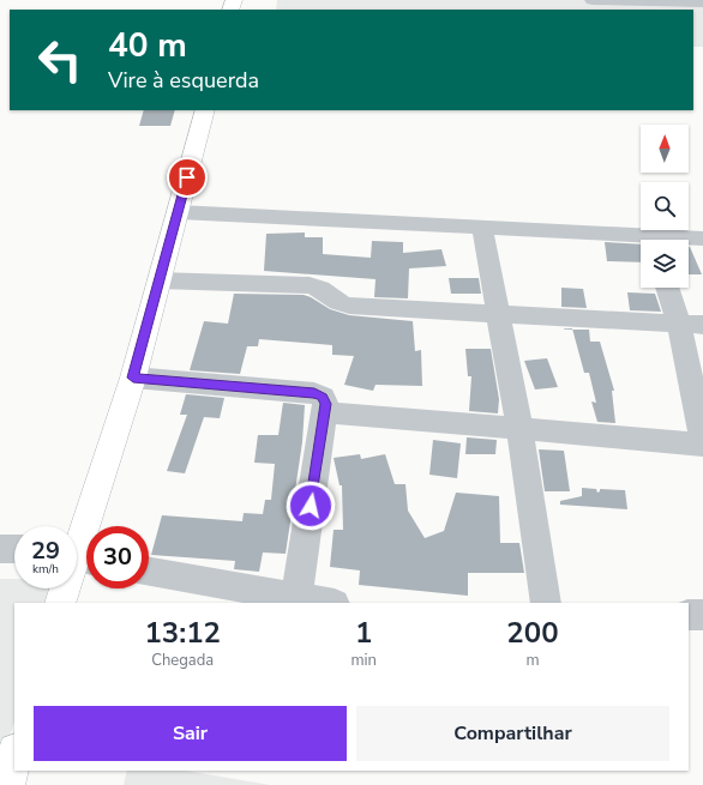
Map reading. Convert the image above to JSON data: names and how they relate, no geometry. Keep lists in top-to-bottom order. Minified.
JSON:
{"north":"top","page":{"turn":["40 m","Vire à esquerda"],"speed":"29 km/h","limit":"30","eta":["13:12","Chegada","1","min","200","m"],"buttons":["Sair","Compartilhar"]}}
